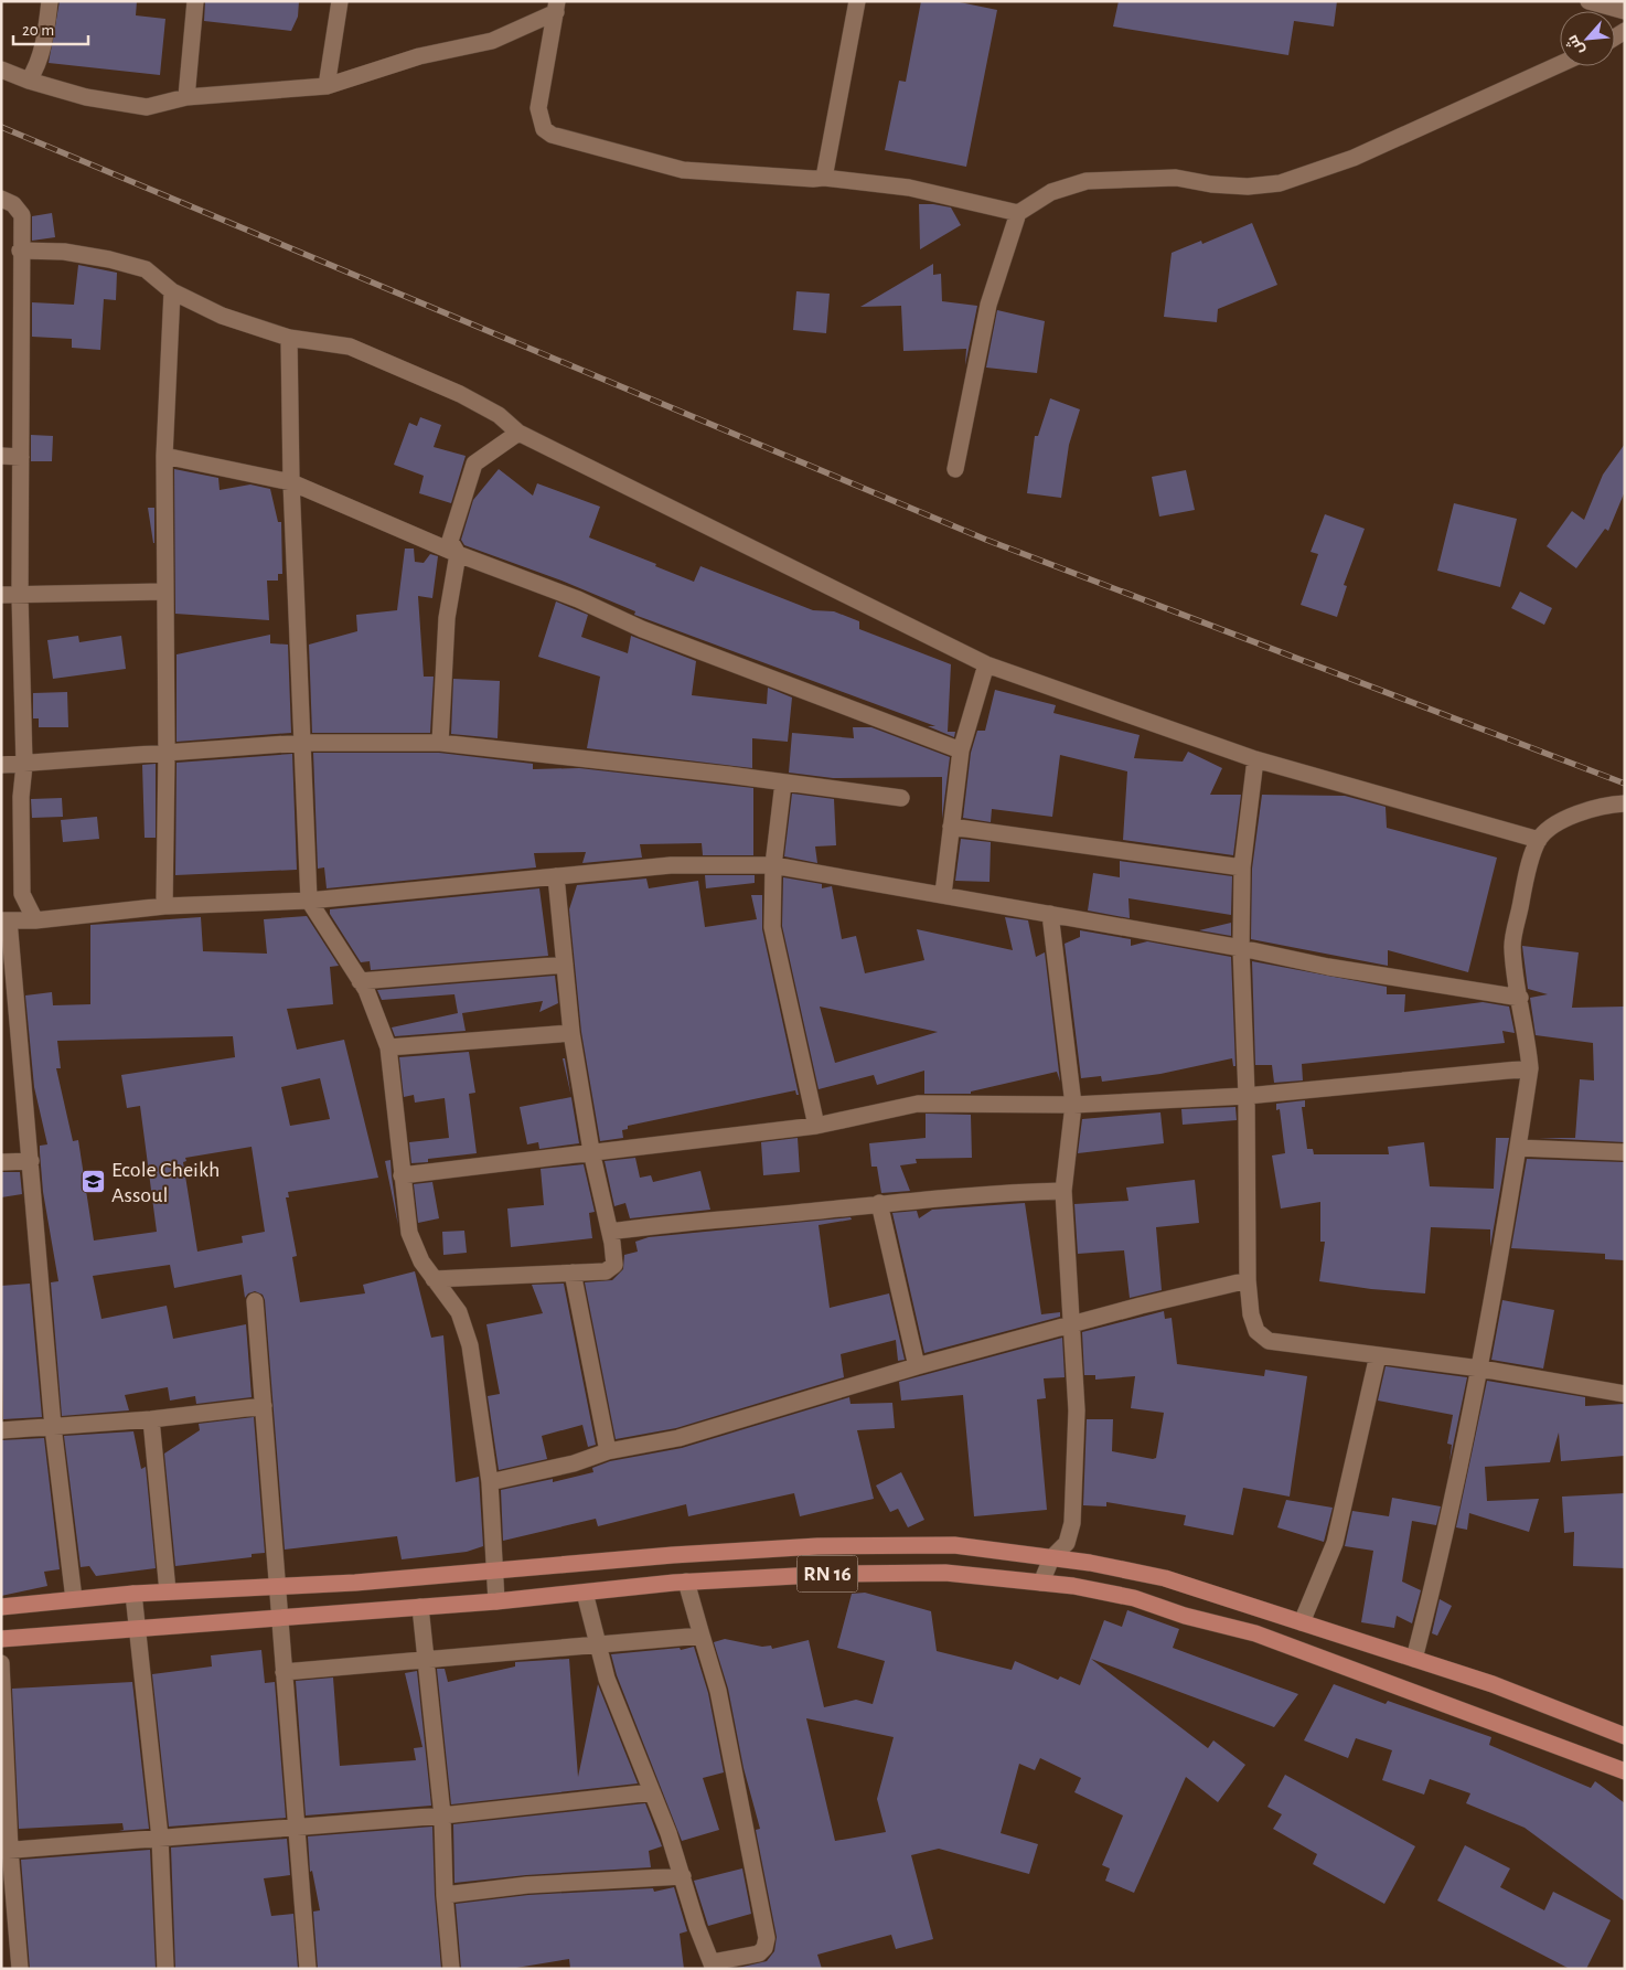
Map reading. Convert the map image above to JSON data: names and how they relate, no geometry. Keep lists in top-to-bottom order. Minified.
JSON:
{"streets":{"main road":["RN 16"]},"places":{"school or university":["Ecole Cheikh Assoul"]},"scale_bar":"20 m","north":"bottom left"}
